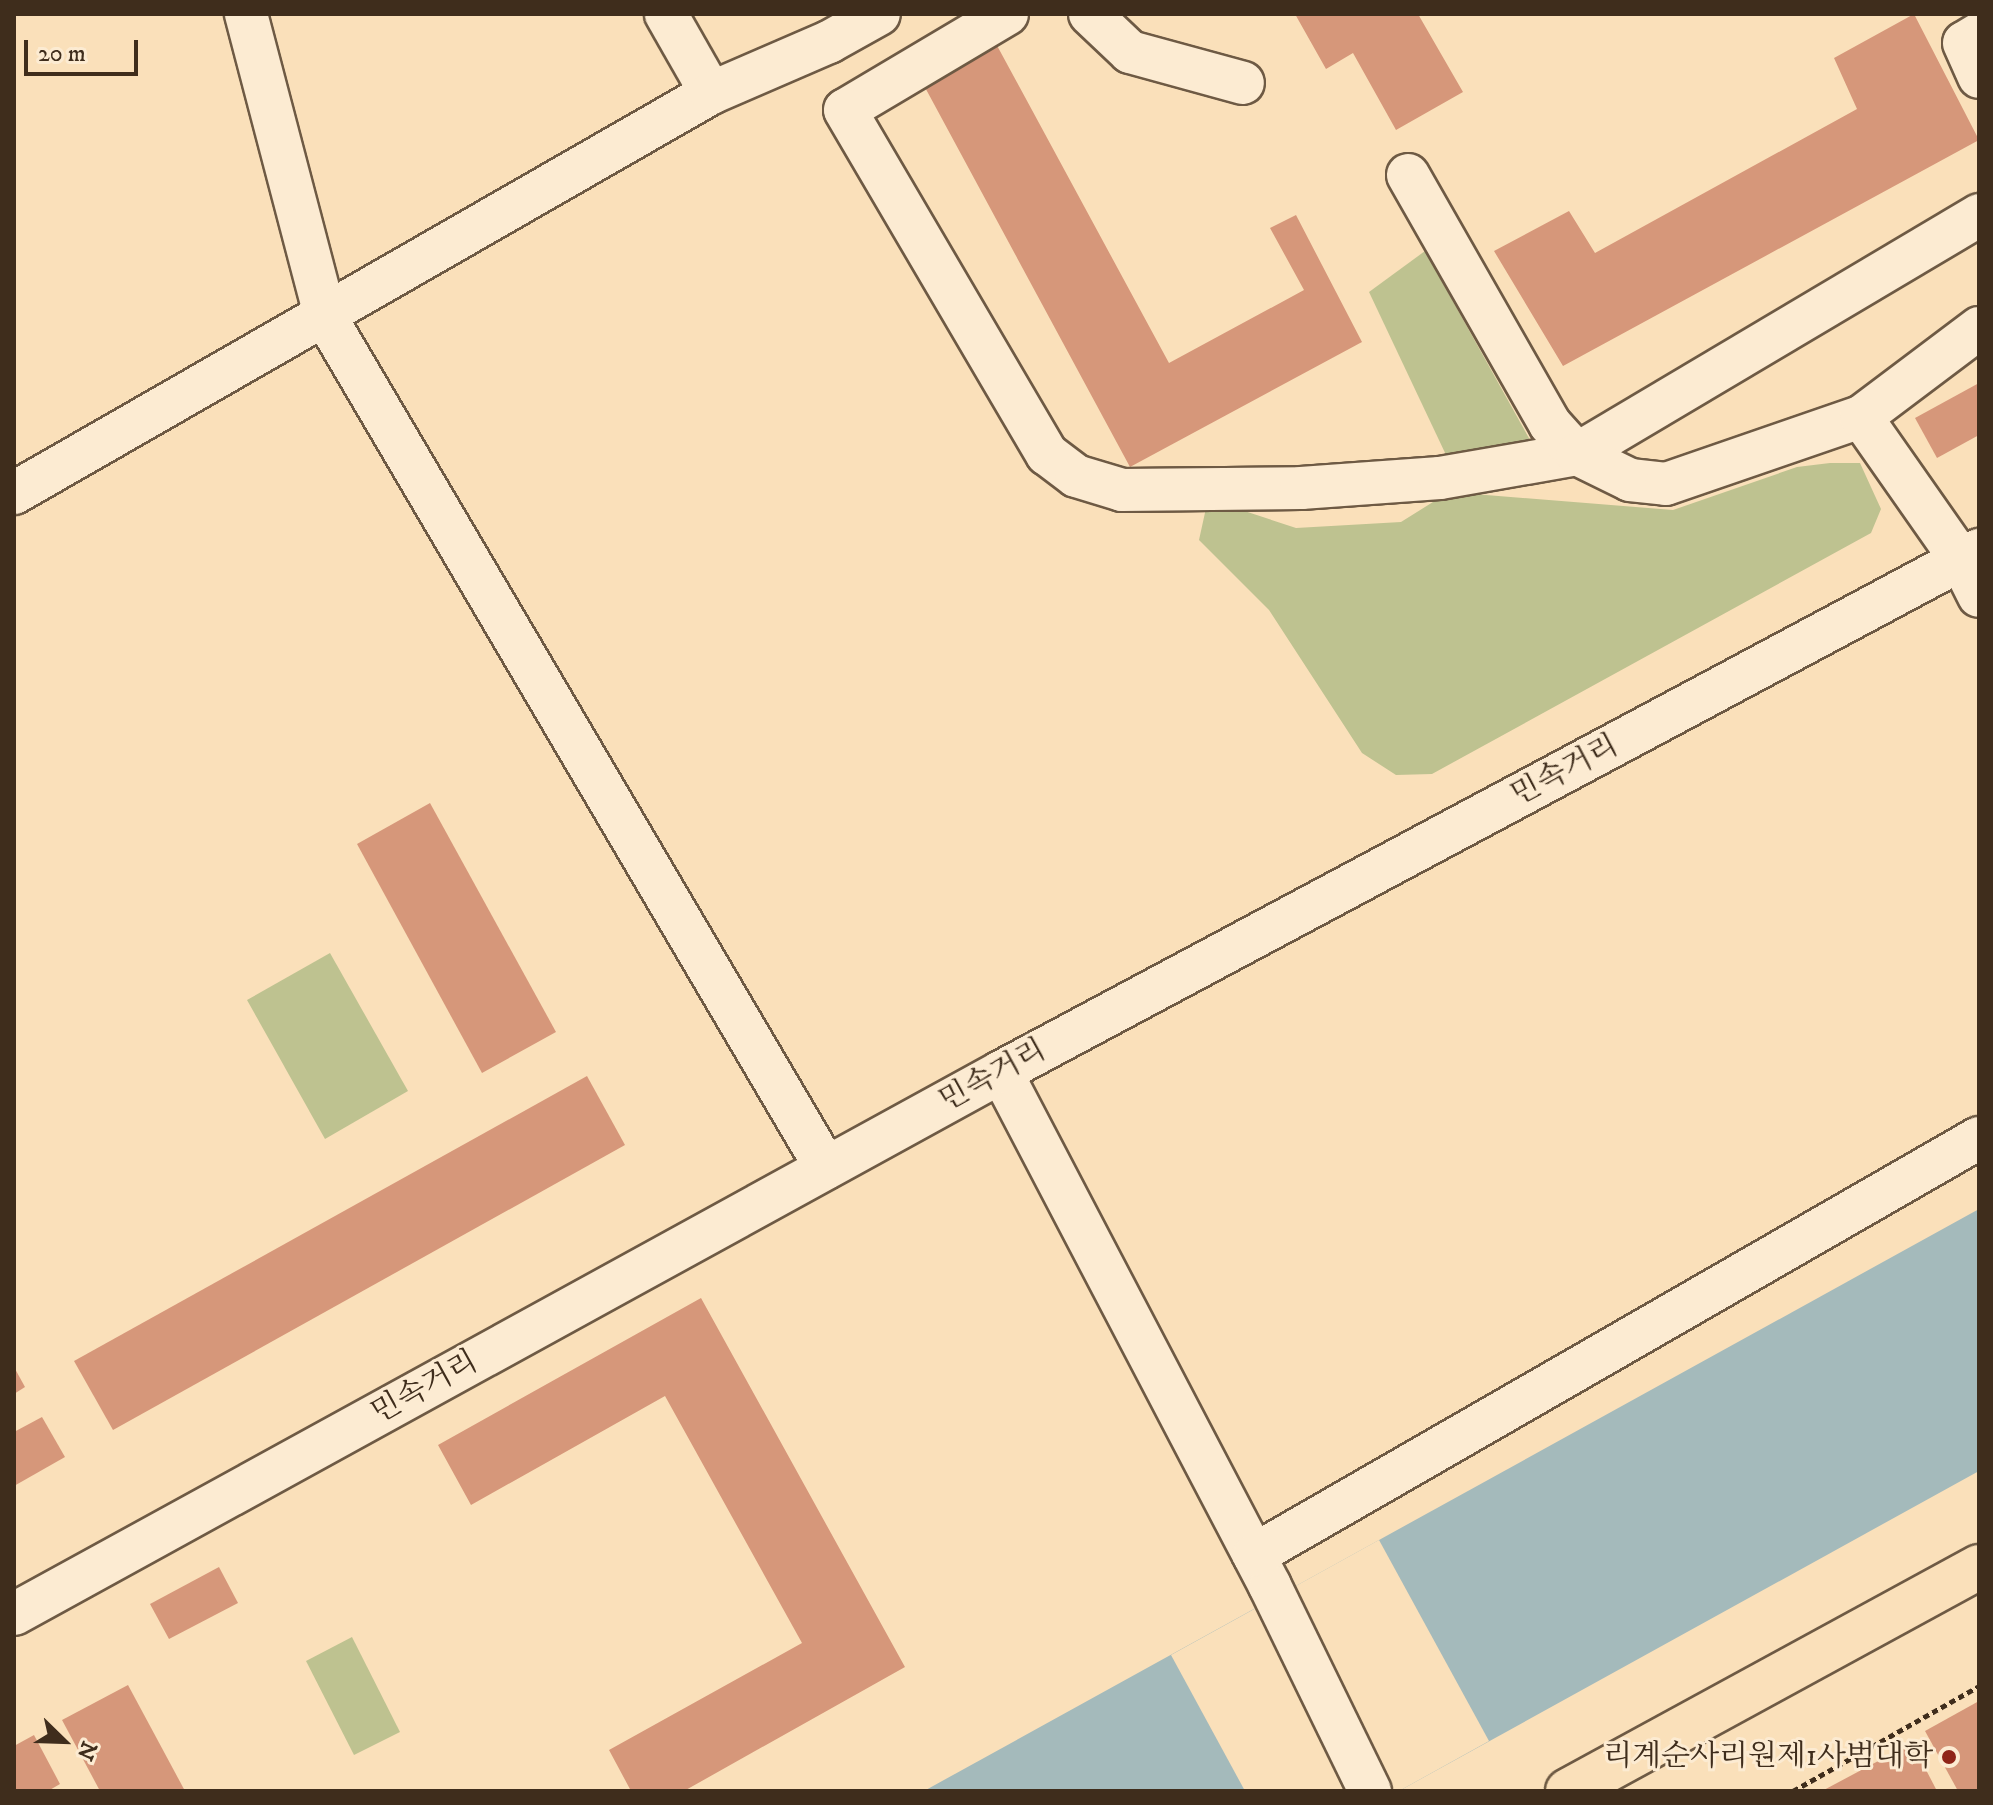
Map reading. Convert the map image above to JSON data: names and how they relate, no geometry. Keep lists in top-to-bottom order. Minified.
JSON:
{"streets":{"street":["민속거리"]},"places":["리계순사리원제1사범대학"],"scale_bar":"20 m","north":"bottom right"}
